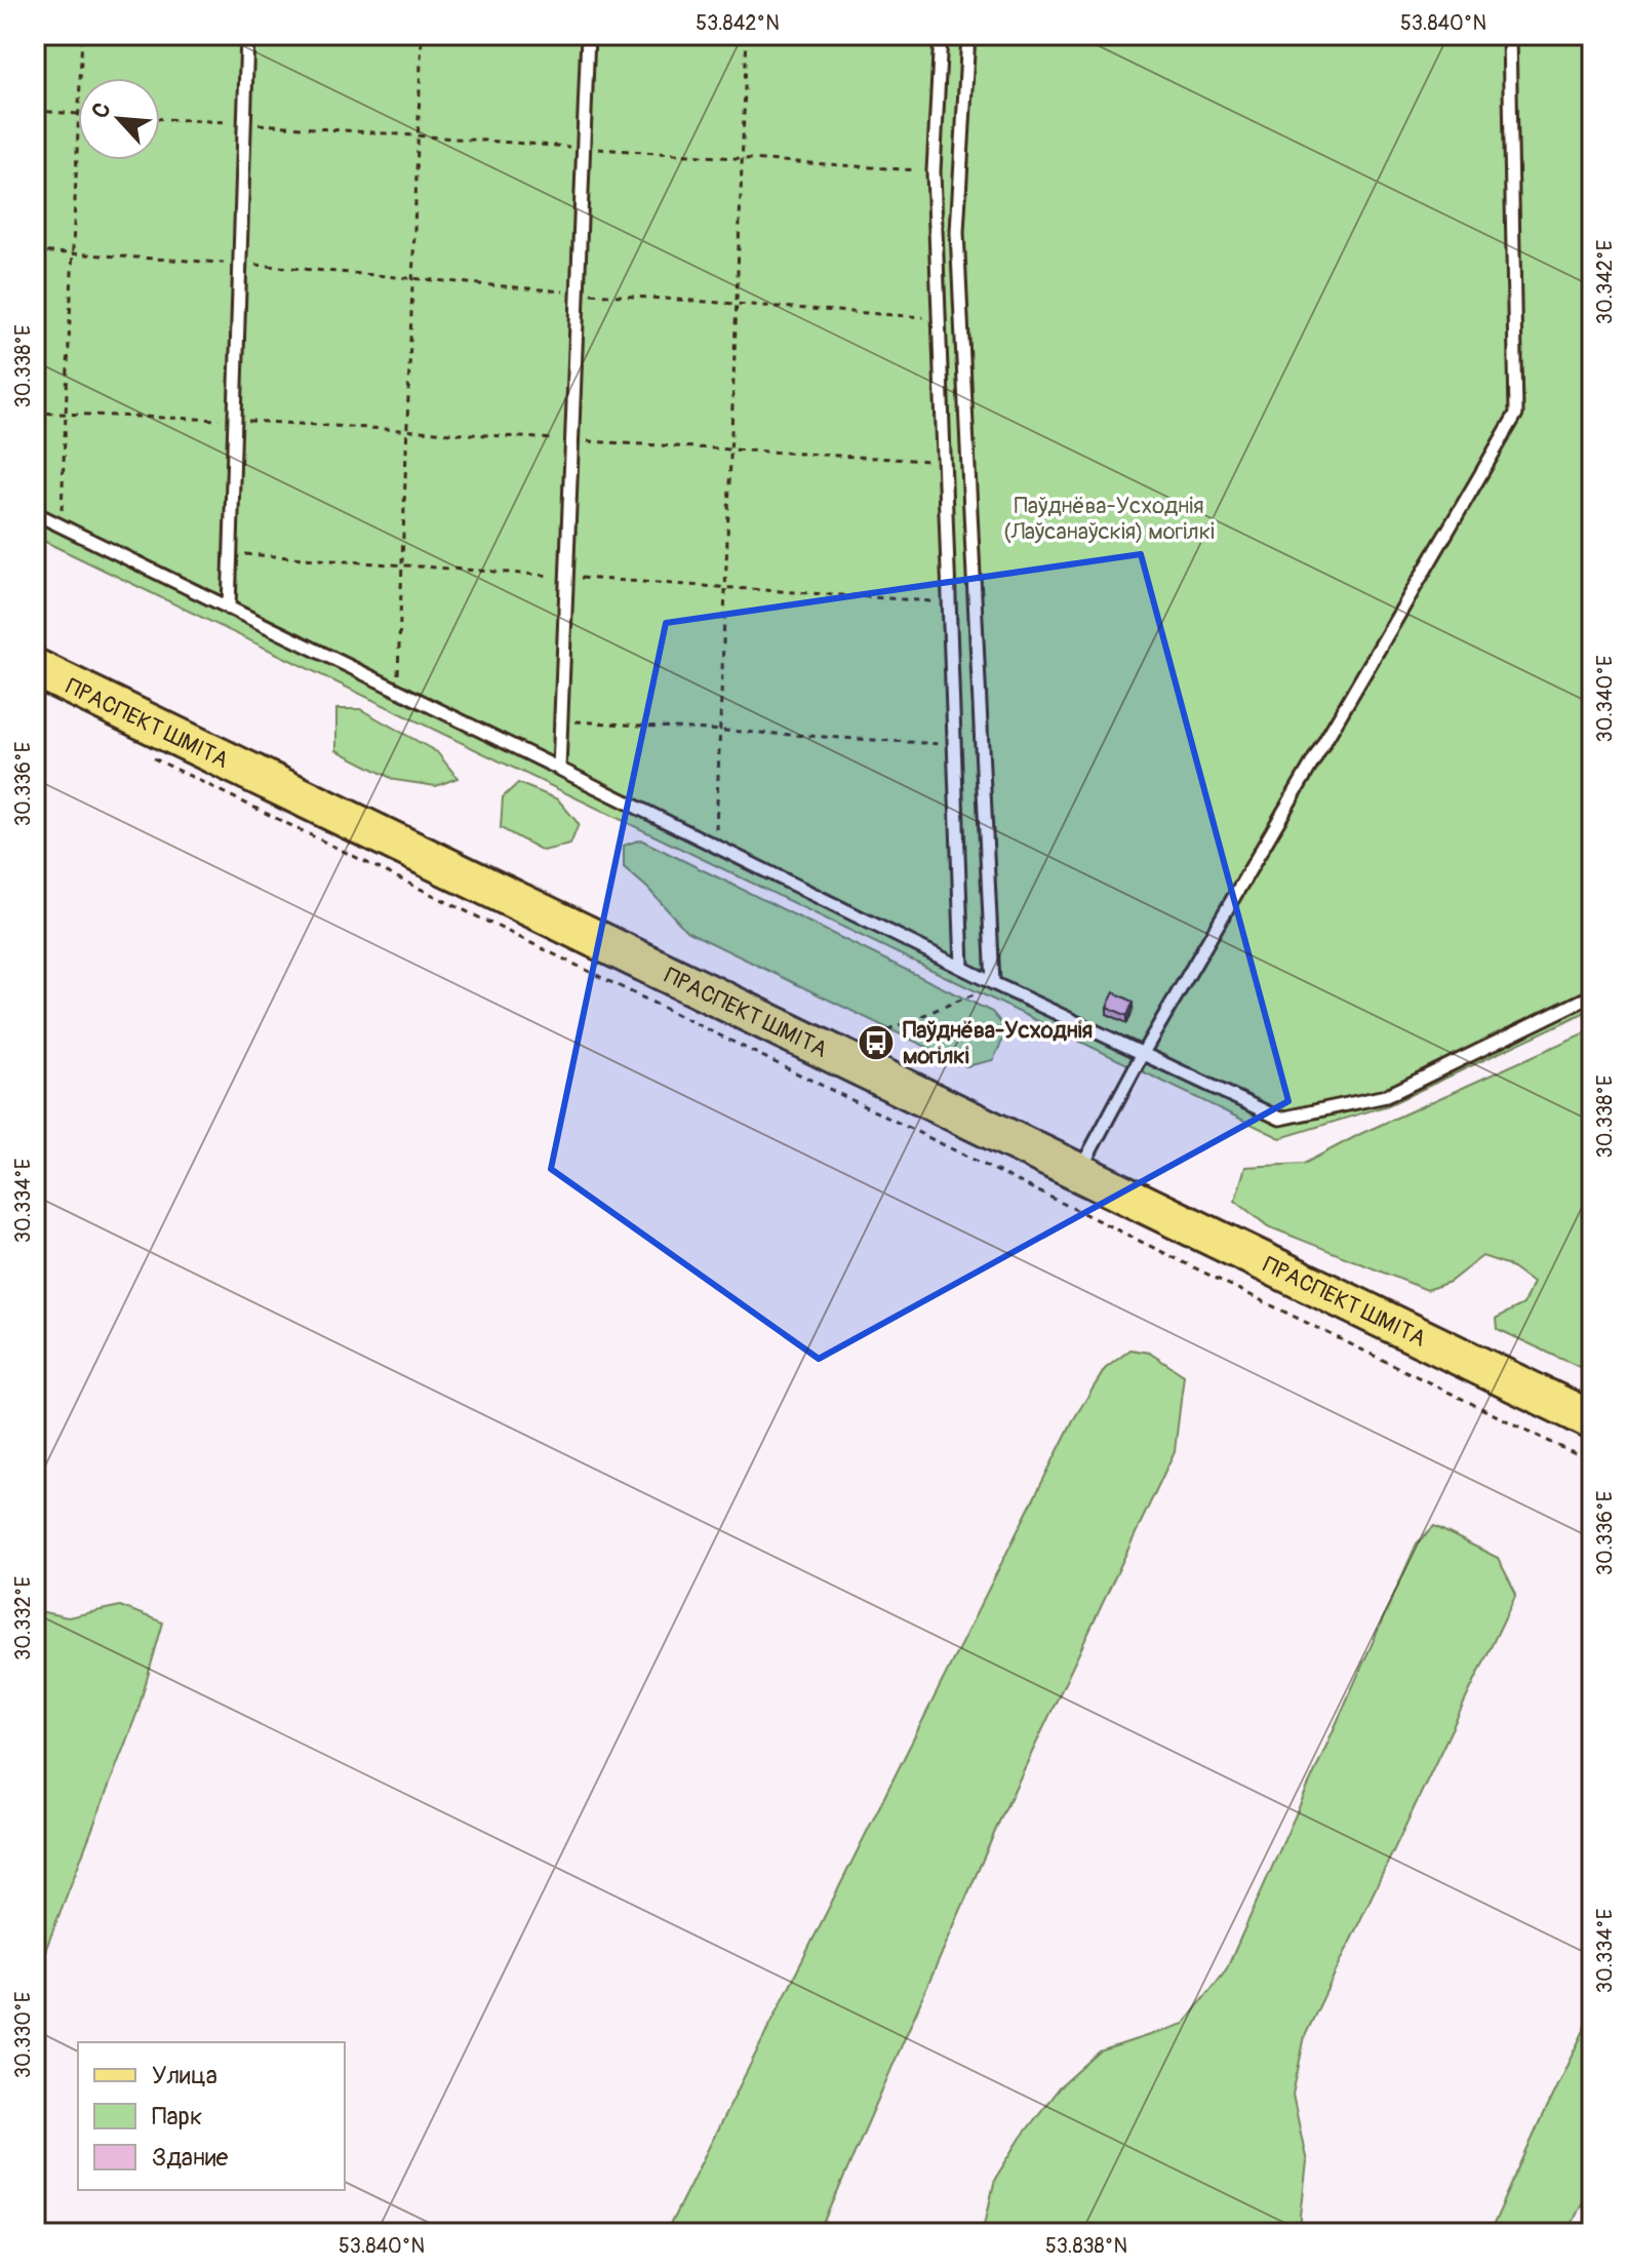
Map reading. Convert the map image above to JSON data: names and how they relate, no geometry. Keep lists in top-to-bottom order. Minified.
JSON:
{"streets":{"main road":["ПРАСПЕКТ ШМІТА"]},"parks":["Паўднёва-Усходнія (Лаўсанаўскія) могілкі"],"places":{"bus stop":["Паўднёва-Усходнія могілкі"]},"legend":["Улица","Парк","Здание"],"north":"top left","coordinates":["53.842°N","53.840°N","30.342°E","30.338°E","30.340°E","30.336°E","30.334°E","30.332°E","30.330°E","53.838°N"]}
